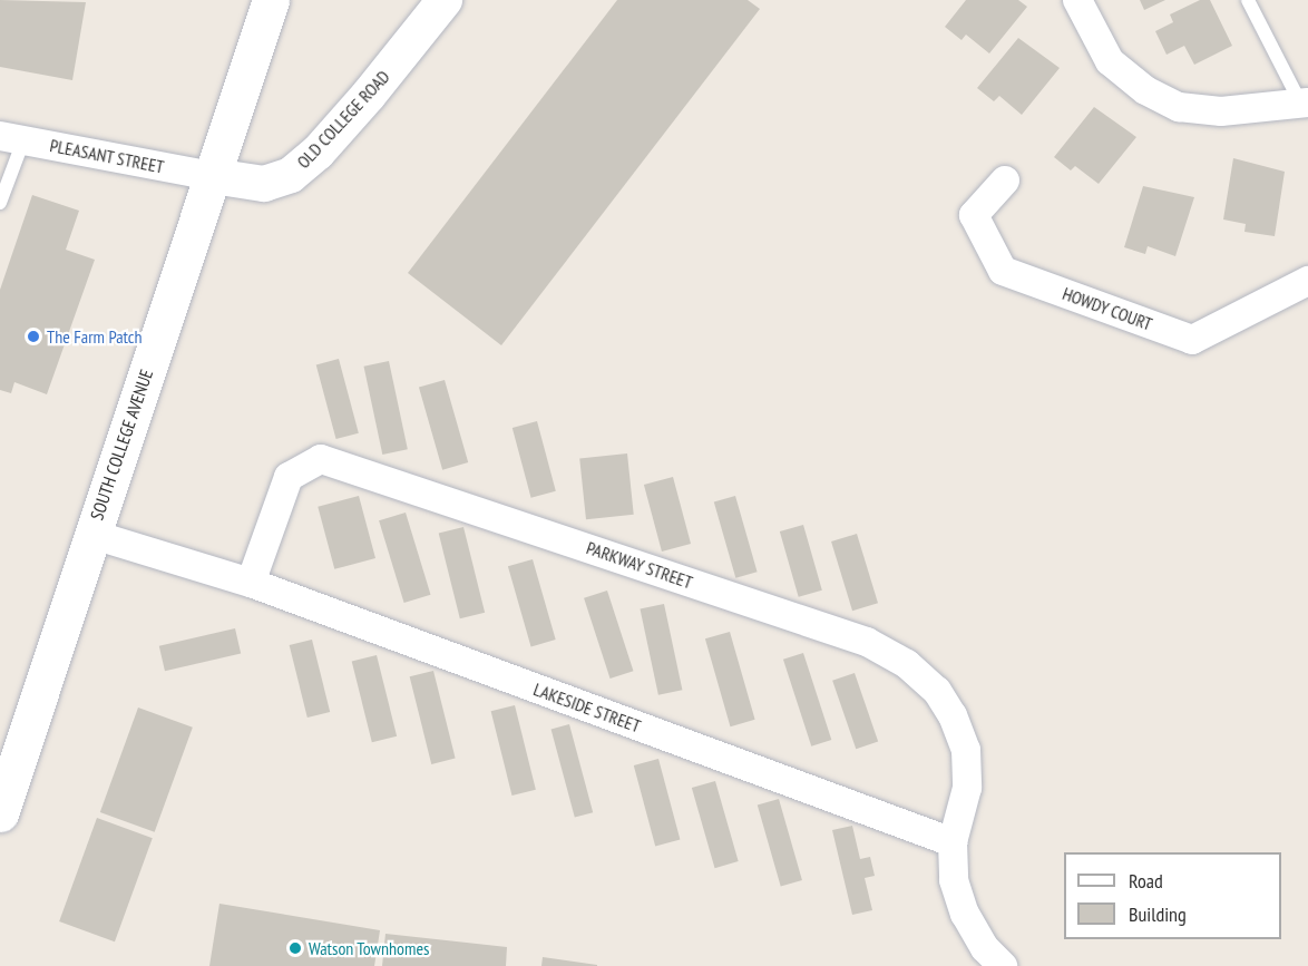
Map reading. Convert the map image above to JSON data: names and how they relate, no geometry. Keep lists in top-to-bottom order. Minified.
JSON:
{"streets":{"main road":["SOUTH COLLEGE AVENUE"],"street":["OLD COLLEGE ROAD","PLEASANT STREET","HOWDY COURT","PARKWAY STREET","LAKESIDE STREET"]},"crossings":[["OLD COLLEGE ROAD","PLEASANT STREET"],["OLD COLLEGE ROAD","SOUTH COLLEGE AVENUE"],["PLEASANT STREET","SOUTH COLLEGE AVENUE"],["SOUTH COLLEGE AVENUE","LAKESIDE STREET"],["PARKWAY STREET","LAKESIDE STREET"]],"places":["The Farm Patch","Watson Townhomes"],"legend":["Road","Building"]}
